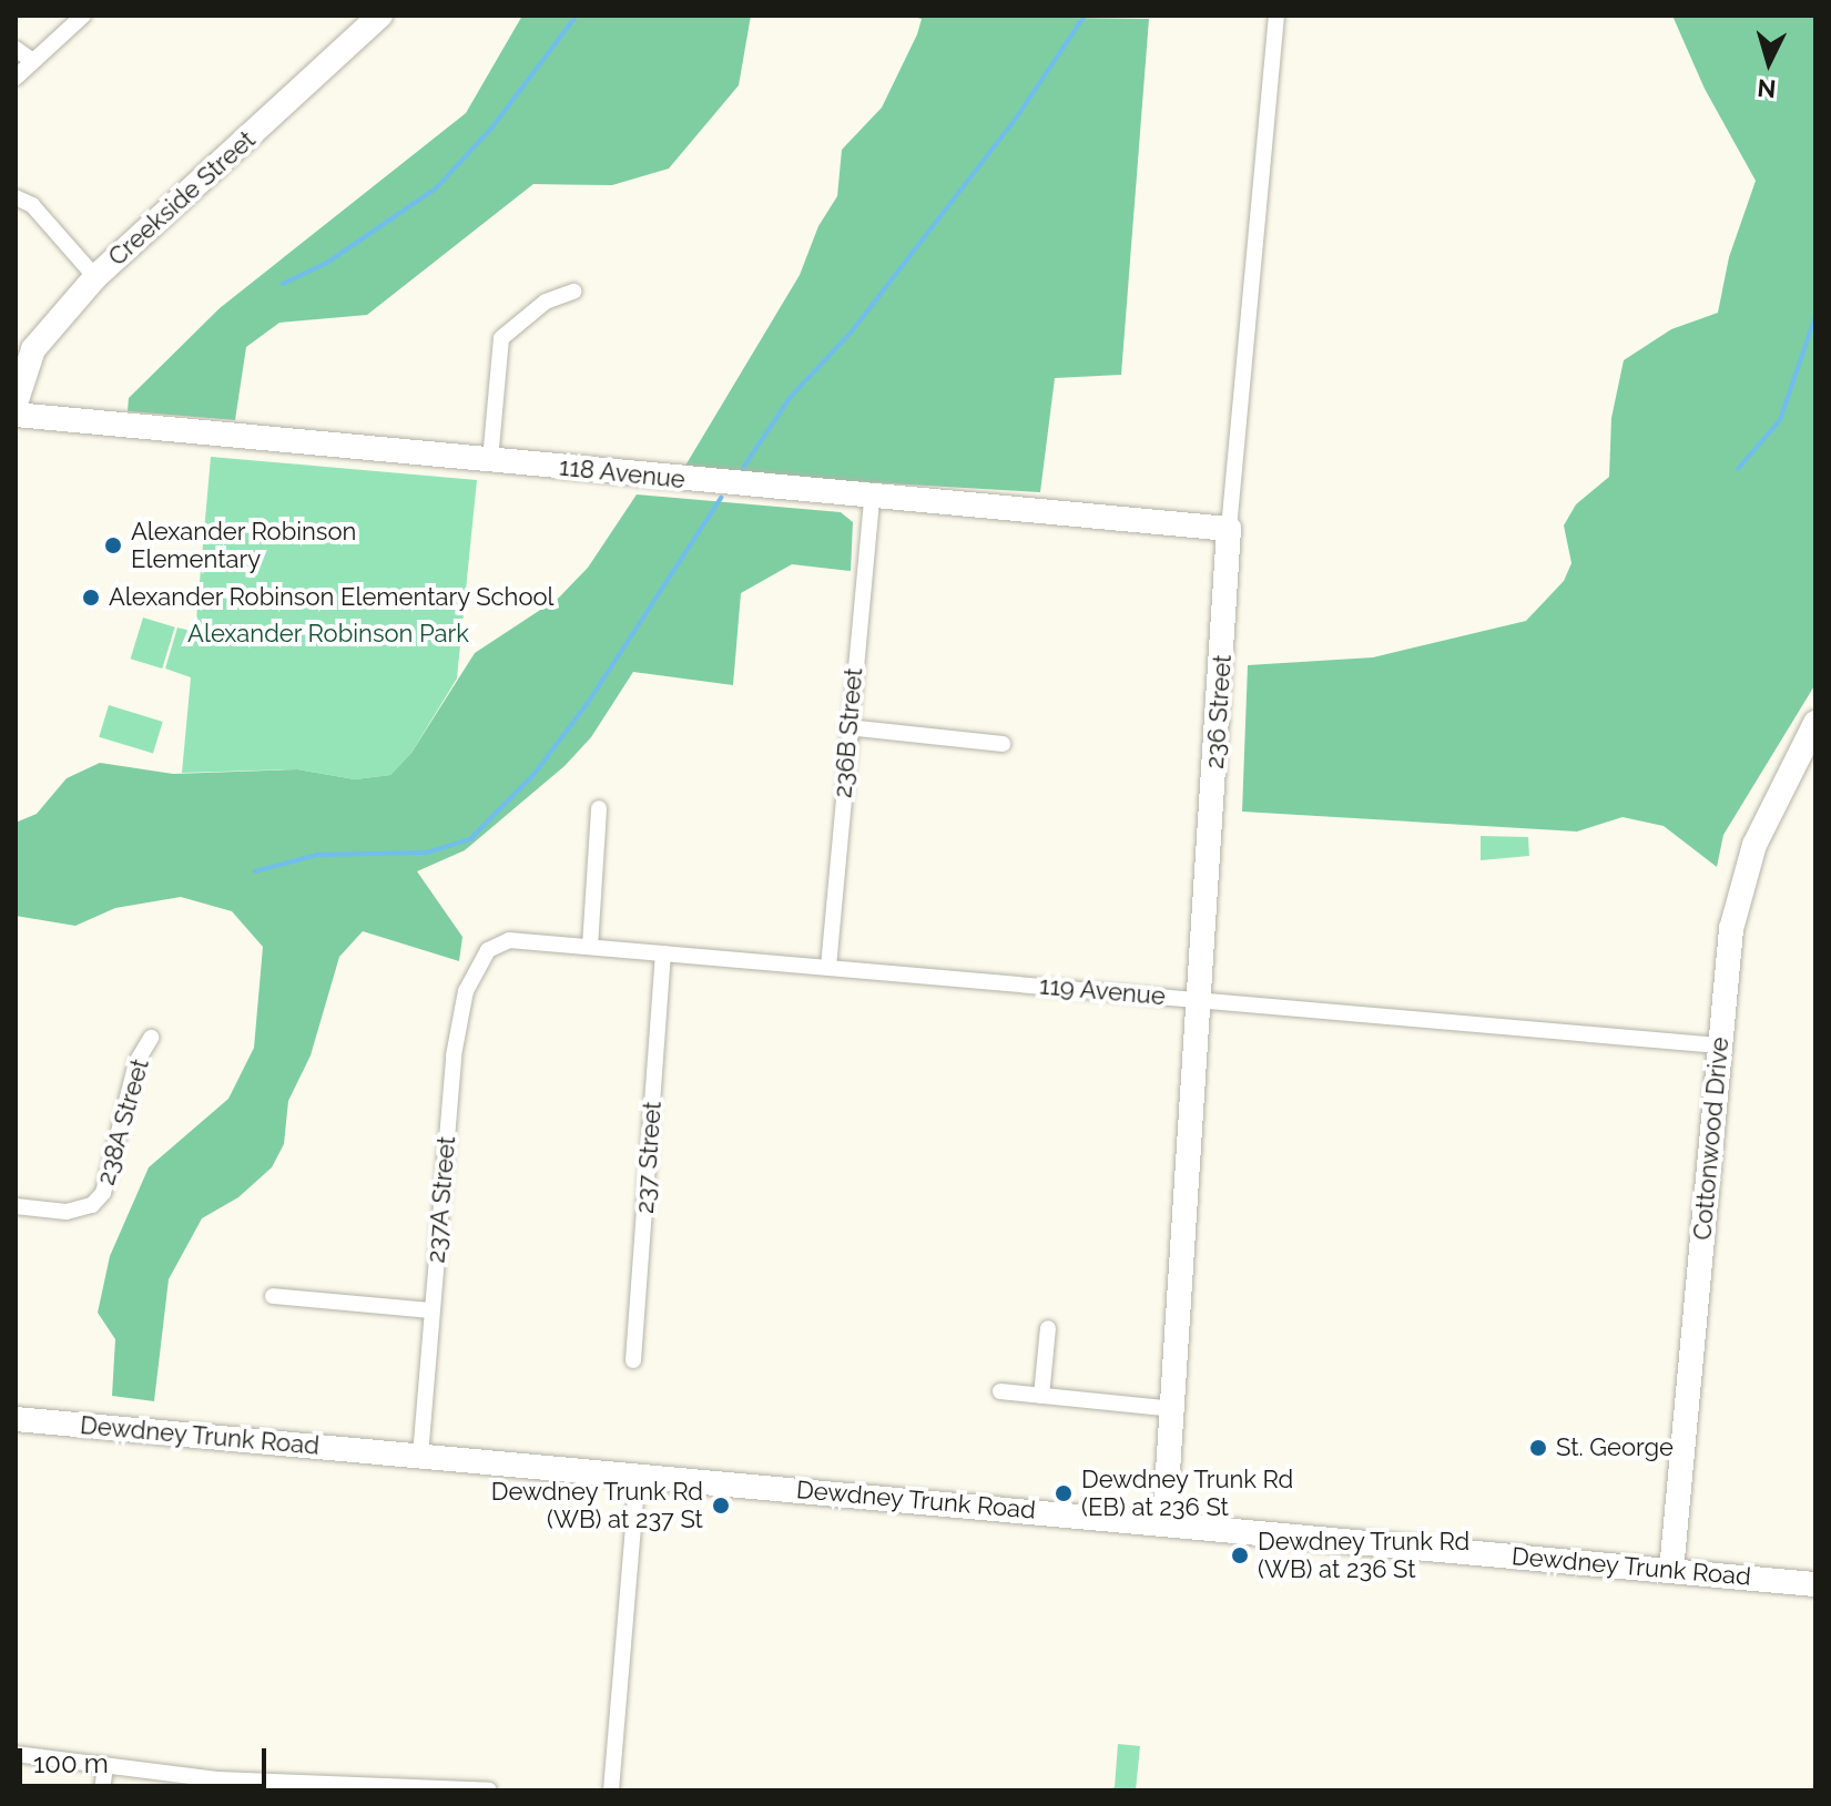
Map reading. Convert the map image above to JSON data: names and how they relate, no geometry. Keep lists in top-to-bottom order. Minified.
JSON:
{"streets":{"street":["Creekside Street","118 Avenue","236 Street","236B Street","119 Avenue","238A Street","Cottonwood Drive","237 Street","237A Street","Dewdney Trunk Road"]},"crossings":[["118 Avenue","236 Street"],["118 Avenue","236B Street"],["236 Street","119 Avenue"],["236 Street","Dewdney Trunk Road"],["236B Street","119 Avenue"],["119 Avenue","Cottonwood Drive"],["119 Avenue","237 Street"],["119 Avenue","237A Street"],["Cottonwood Drive","Dewdney Trunk Road"],["237A Street","Dewdney Trunk Road"]],"parks":["Alexander Robinson Park"],"places":["Alexander Robinson Elementary","Alexander Robinson Elementary School","St. George","Dewdney Trunk Rd (EB) at 236 St","Dewdney Trunk Rd (WB) at 237 St","Dewdney Trunk Rd (WB) at 236 St"],"scale_bar":"100 m","north":"bottom"}
